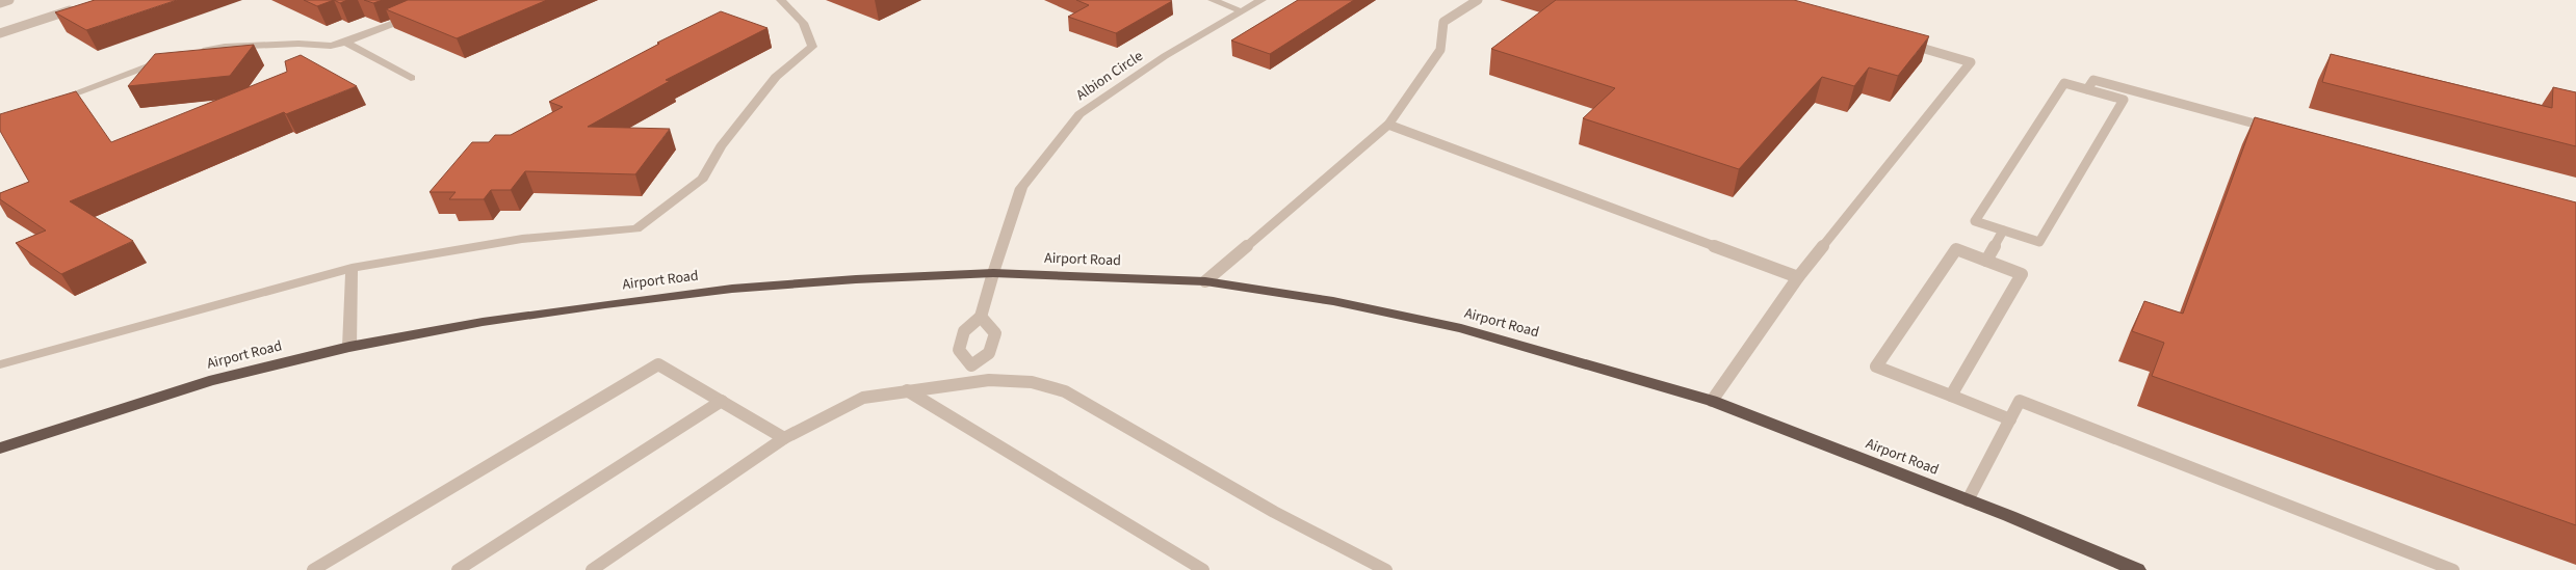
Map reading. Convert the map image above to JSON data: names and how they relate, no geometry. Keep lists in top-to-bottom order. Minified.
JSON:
{"streets":{"highway":["Airport Road"],"street":["Albion Circle"]},"crossings":[["Albion Circle","Airport Road"]]}
